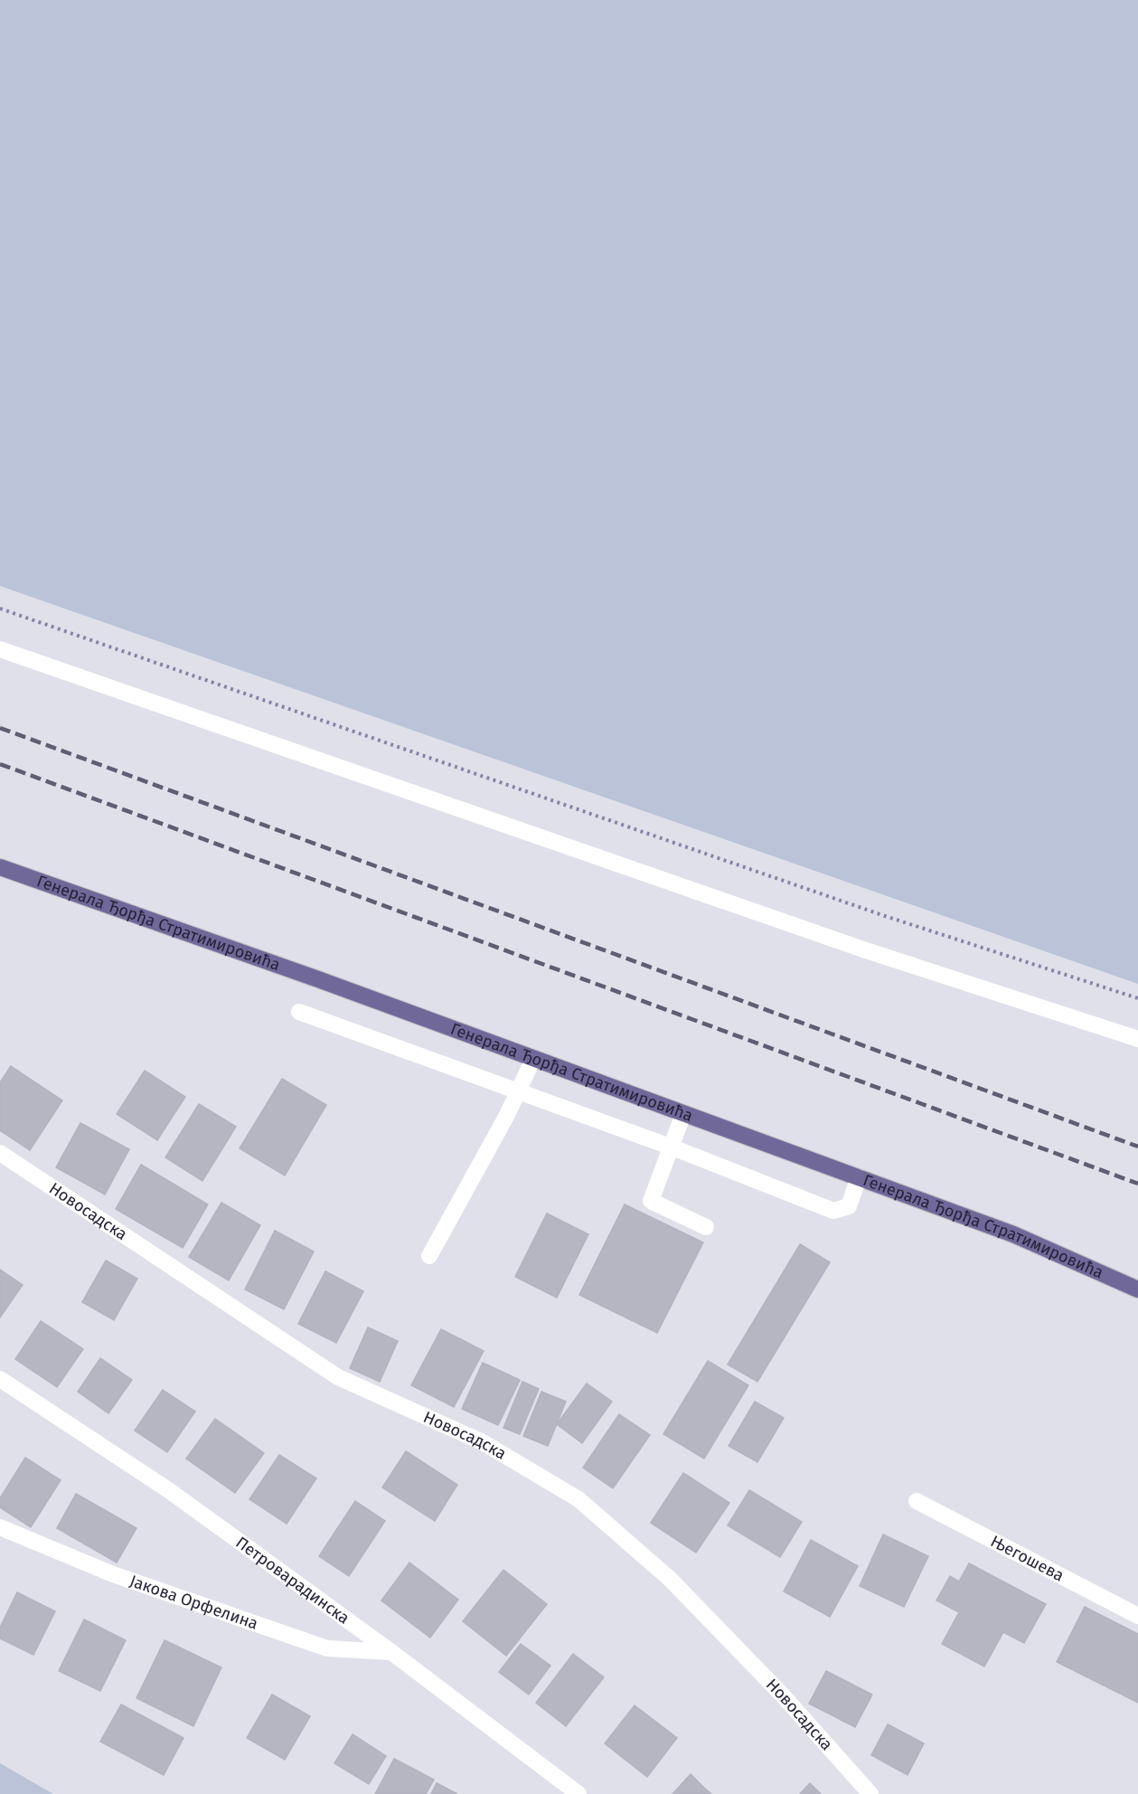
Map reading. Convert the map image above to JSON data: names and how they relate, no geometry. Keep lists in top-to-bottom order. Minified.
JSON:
{"streets":{"main road":["Генерала Ђорђа Стратимировића"],"street":["Новосадска","Његошева","Петроварадинска","Јакова Орфелина"]},"crossings":[["Петроварадинска","Јакова Орфелина"]]}
